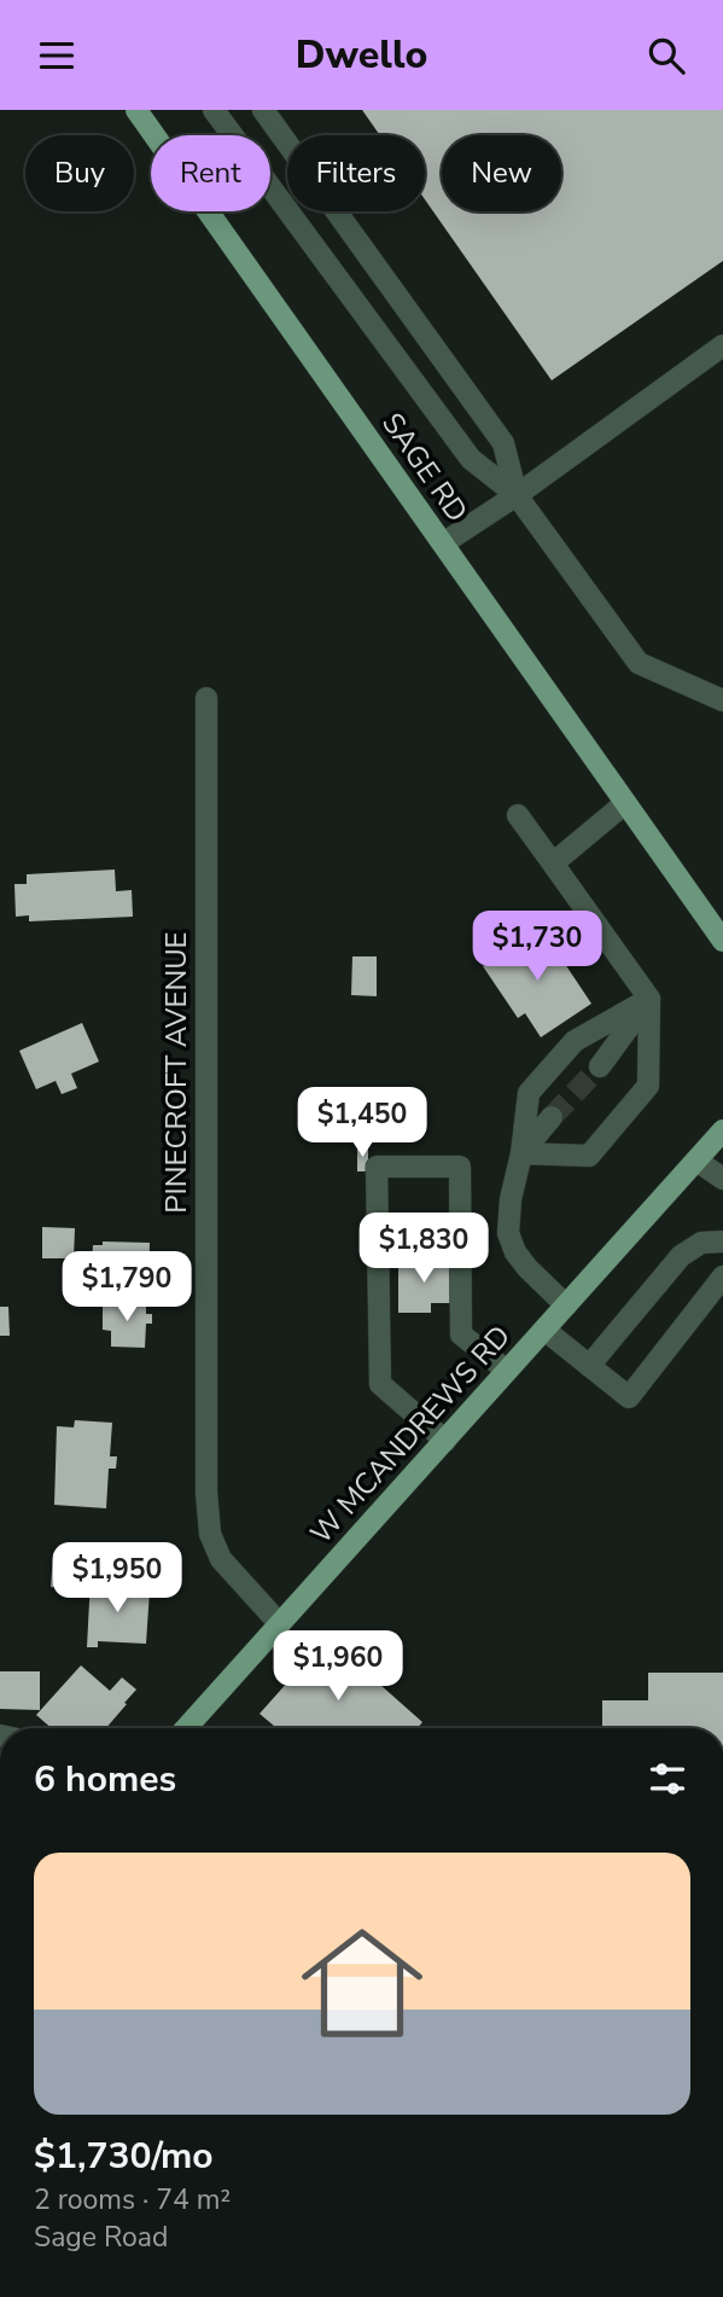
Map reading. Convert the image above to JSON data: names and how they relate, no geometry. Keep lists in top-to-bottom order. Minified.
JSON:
{"streets":{"main road":["SAGE RD","W MCANDREWS RD"],"street":["PINECROFT AVENUE"]},"crossings":[["PINECROFT AVENUE","W MCANDREWS RD"]],"page":{"header":"Dwello","chip":["Buy","Rent","Filters","New"],"price":["$1,730","$1,450","$1,830","$1,790","$1,950","$1,960"],"heading":"6 homes","list":[{"name":"$1,730/mo","note":"2 rooms · 74 m² · Sage Road"}]}}
